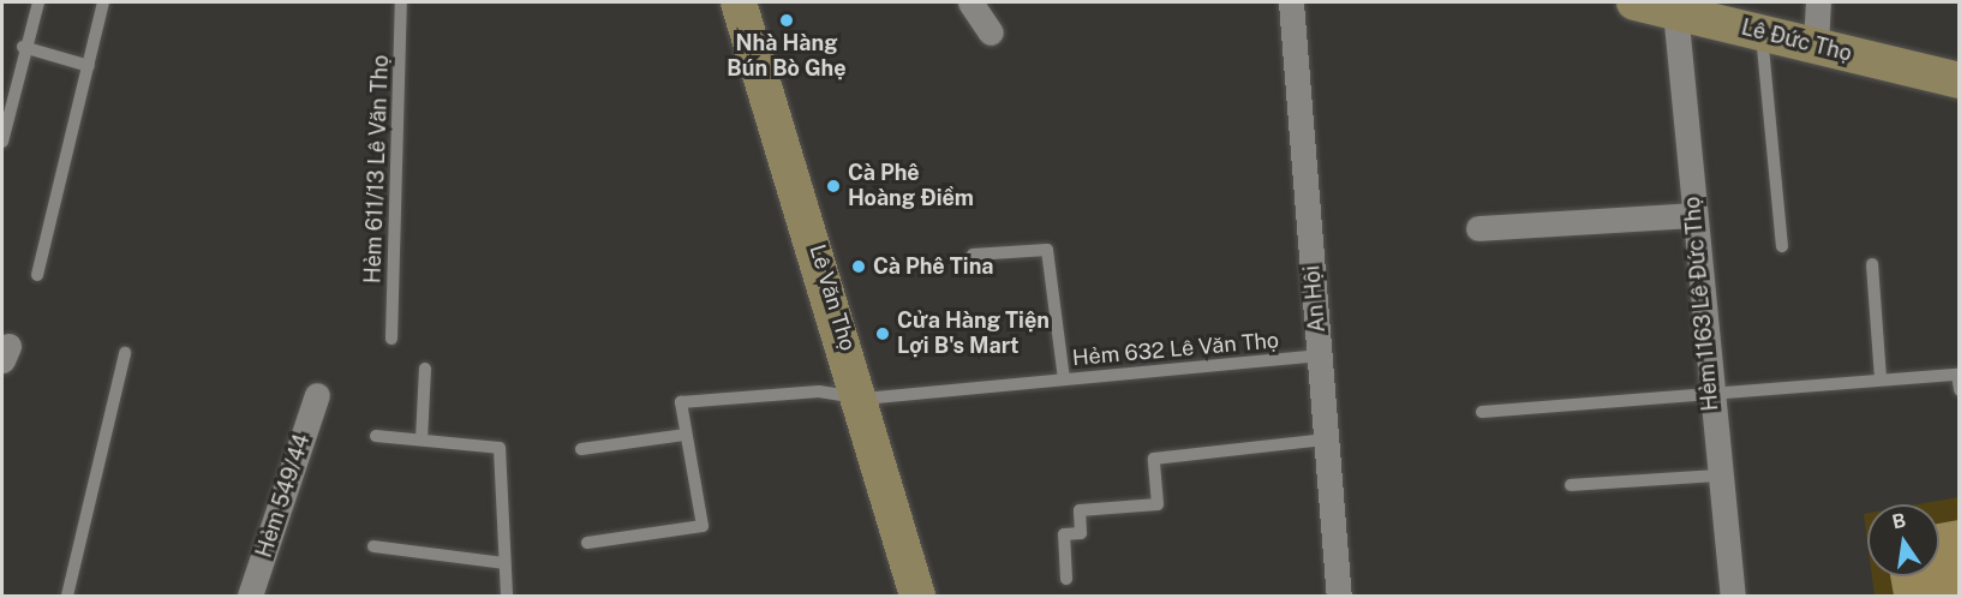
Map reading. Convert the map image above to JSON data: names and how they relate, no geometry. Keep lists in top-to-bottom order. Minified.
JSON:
{"streets":{"main road":["Lê Đức Thọ","Lê Văn Thọ"],"street":["An Hội","Hẻm 1163 Lê Đức Thọ","Hẻm 549/44"],"lane":["Hẻm 611/13 Lê Văn Thọ","Hẻm 632 Lê Văn Thọ"]},"crossings":[["Lê Đức Thọ","Hẻm 1163 Lê Đức Thọ"],["Lê Văn Thọ","Hẻm 632 Lê Văn Thọ"],["An Hội","Hẻm 632 Lê Văn Thọ"]],"places":["Nhà Hàng Bún Bò Ghẹ","Cà Phê Hoàng Điềm","Cà Phê Tina","Cửa Hàng Tiện Lợi B's Mart"],"north":"top"}
